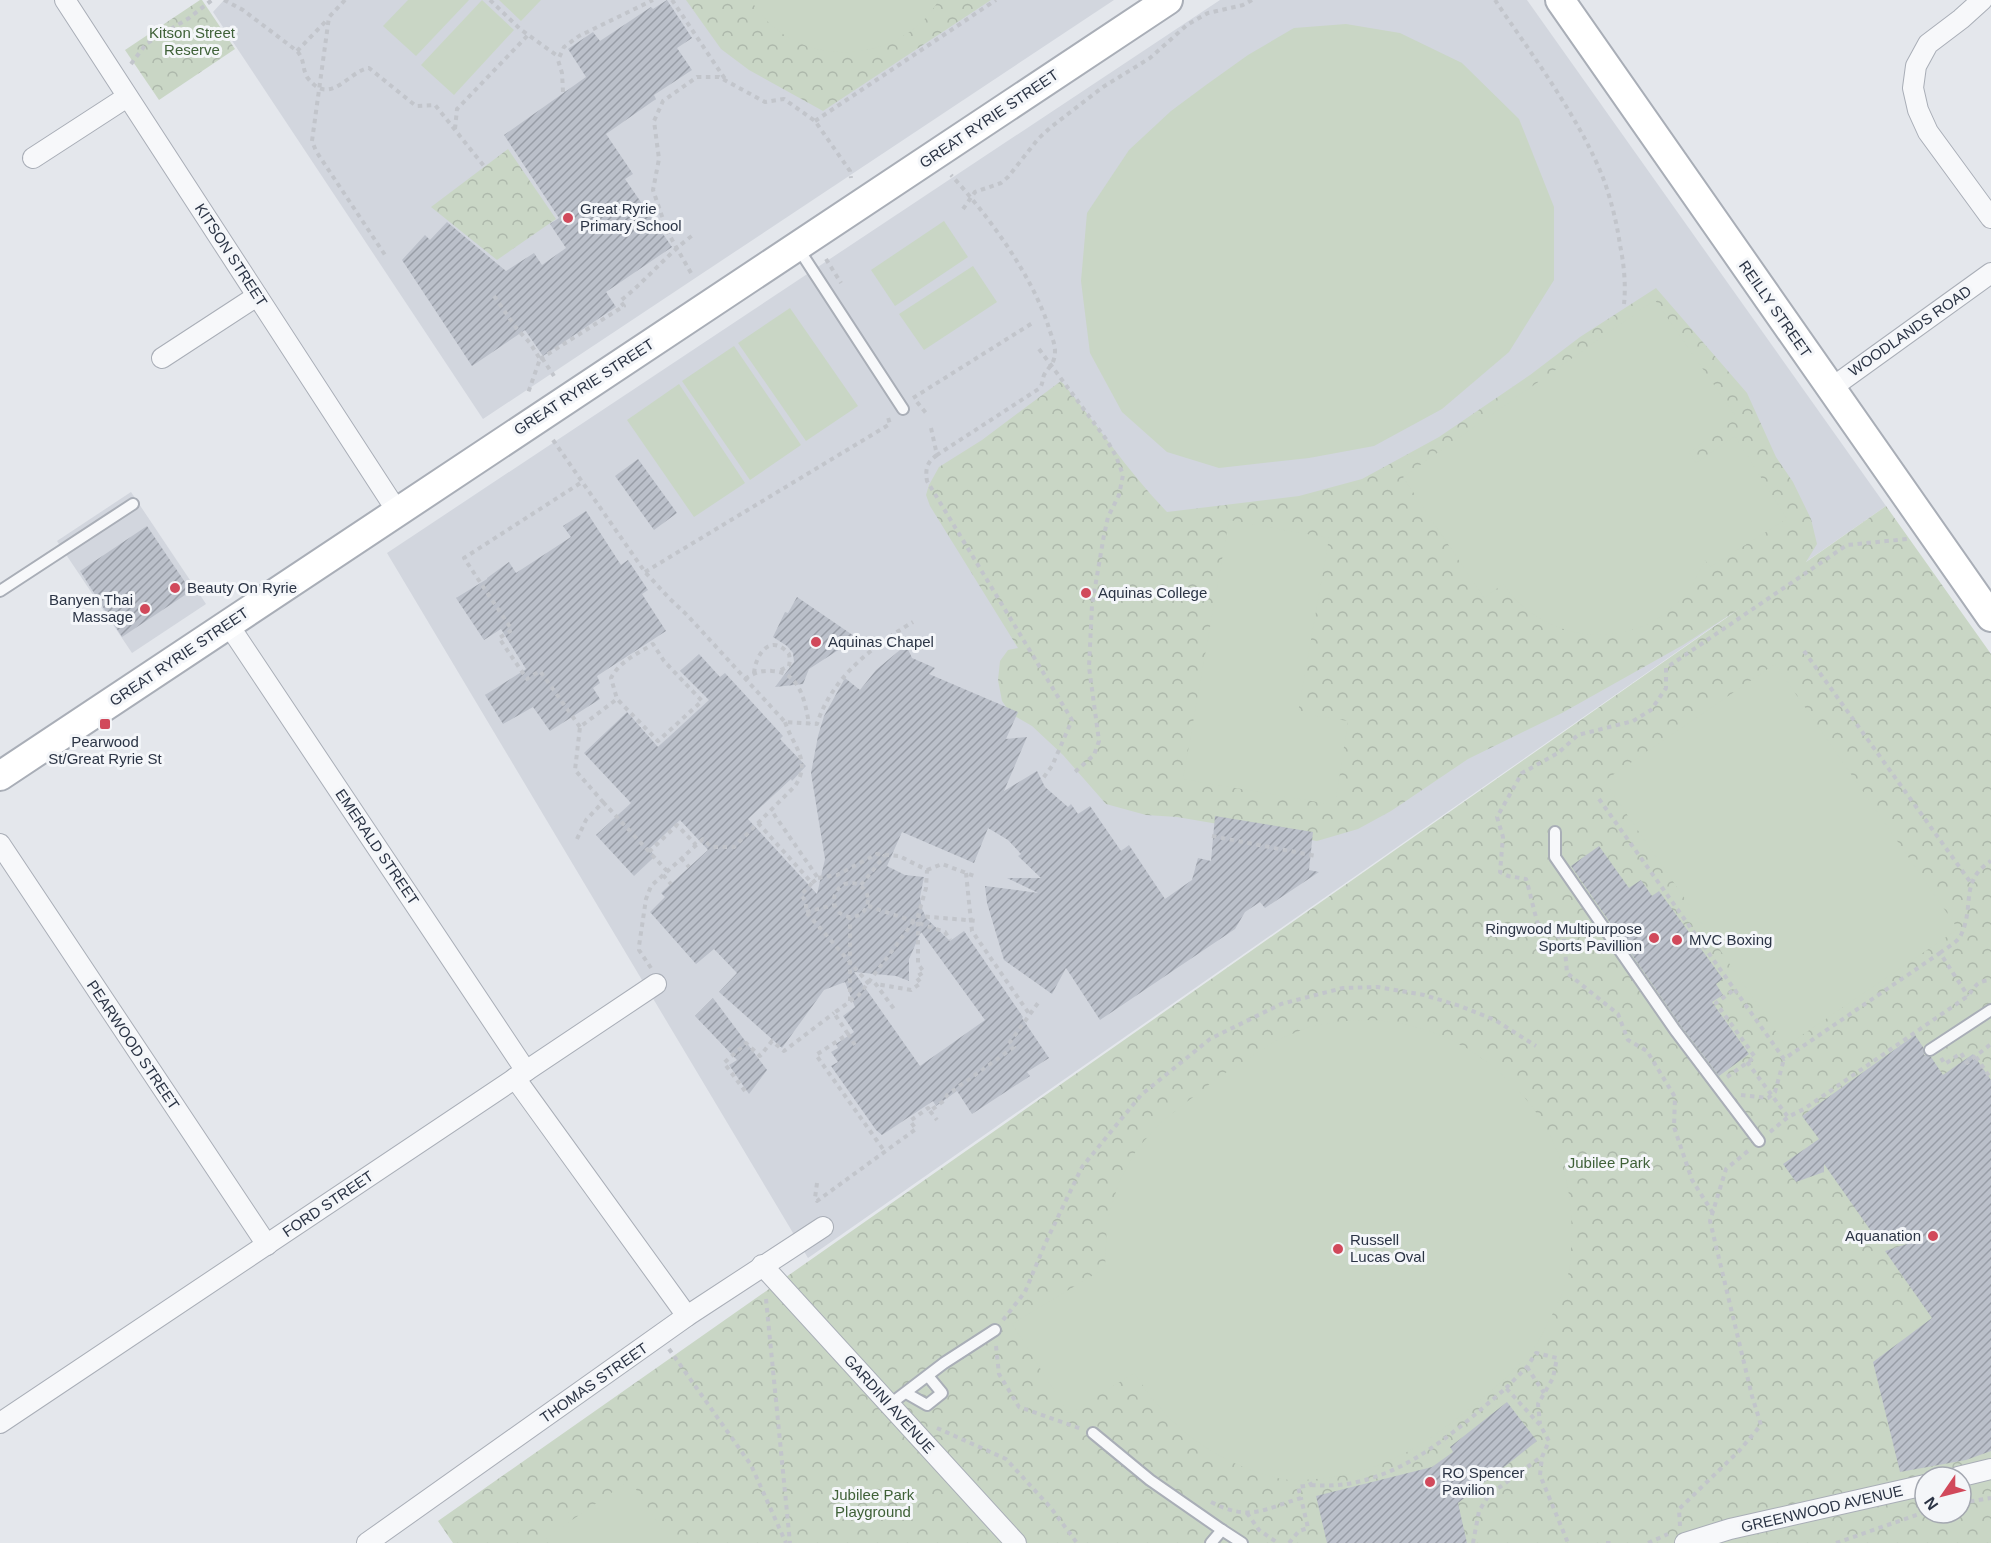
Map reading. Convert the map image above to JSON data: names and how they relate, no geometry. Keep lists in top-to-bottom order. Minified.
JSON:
{"streets":{"main road":["GREAT RYRIE STREET","REILLY STREET"],"street":["KITSON STREET","WOODLANDS ROAD","EMERALD STREET","PEARWOOD STREET","FORD STREET","THOMAS STREET","GARDINI AVENUE","GREENWOOD AVENUE"]},"crossings":[["GREAT RYRIE STREET","KITSON STREET"],["GREAT RYRIE STREET","EMERALD STREET"],["REILLY STREET","WOODLANDS ROAD"],["EMERALD STREET","FORD STREET"],["EMERALD STREET","THOMAS STREET"],["PEARWOOD STREET","FORD STREET"],["THOMAS STREET","GARDINI AVENUE"]],"parks":["Kitson Street Reserve","Jubilee Park","Jubilee Park Playground"],"places":{"other":["Great Ryrie Primary School","Beauty On Ryrie","Aquinas College","Banyen Thai Massage","Aquinas Chapel","Ringwood Multipurpose Sports Pavillion","MVC Boxing","Aquanation","Russell Lucas Oval","RO Spencer Pavilion"],"transit":["Pearwood St/Great Ryrie St"]},"north":"bottom left"}
